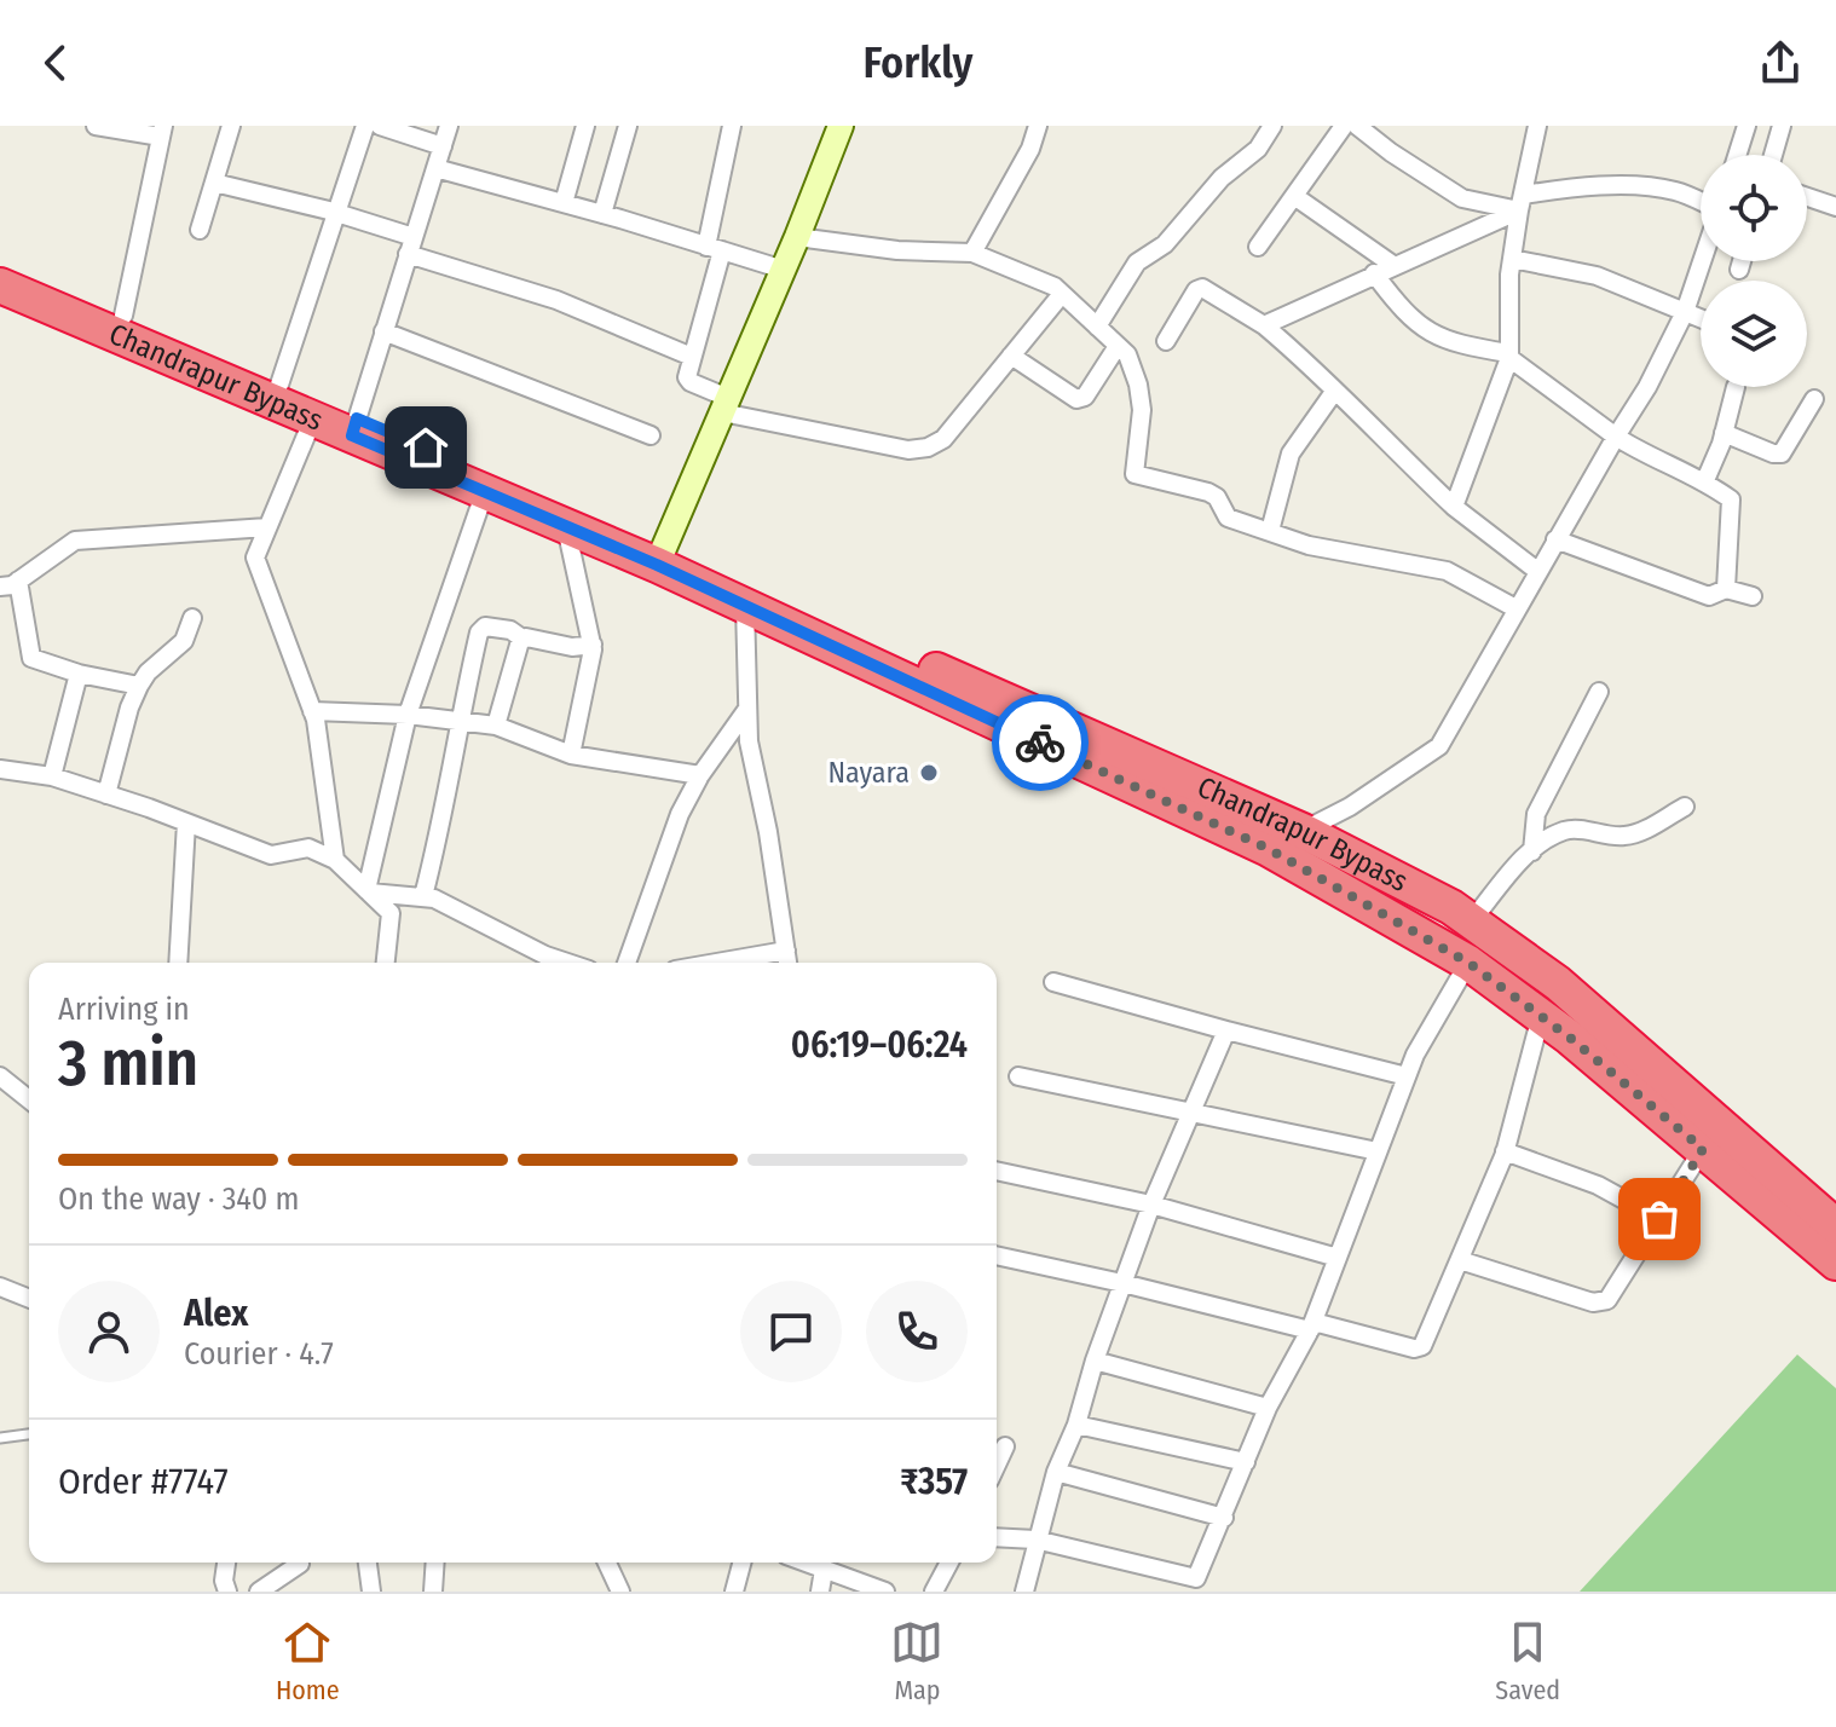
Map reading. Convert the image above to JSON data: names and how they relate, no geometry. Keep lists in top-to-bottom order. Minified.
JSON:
{"streets":{"highway":["Chandrapur Bypass"]},"places":["Nayara"],"page":{"header":"Forkly","heading":["3 min","Arriving in","06:19–06:24"],"panel":["Alex","Courier · 4.7","Order #7747","₹357"],"bar":"On the way · 340 m","tabs":["Home","Map","Saved"]}}
